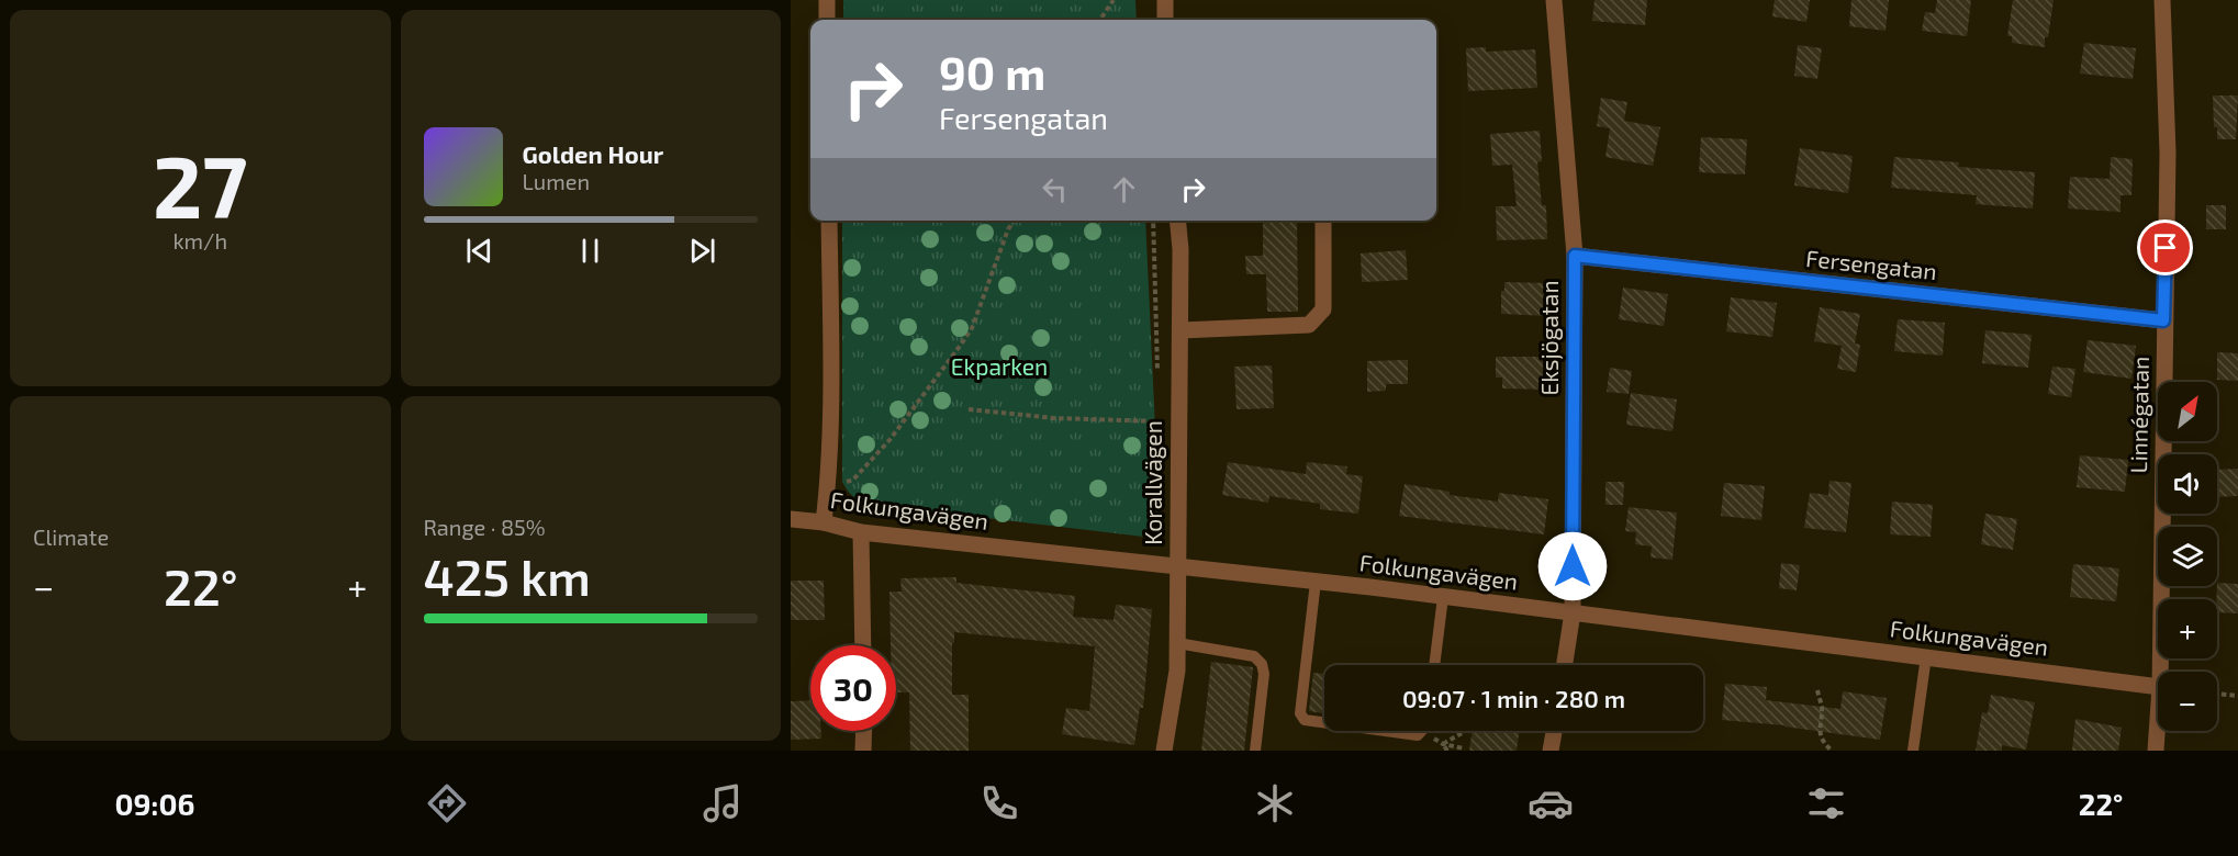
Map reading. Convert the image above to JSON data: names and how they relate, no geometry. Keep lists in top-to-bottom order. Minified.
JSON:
{"streets":{"street":["Fersengatan","Eksjögatan","Linnégatan","Korallvägen","Folkungavägen"]},"crossings":[["Fersengatan","Eksjögatan"],["Fersengatan","Linnégatan"],["Eksjögatan","Folkungavägen"],["Korallvägen","Folkungavägen"]],"parks":["Ekparken"],"north":"top right","page":{"tile":[["27","km/h"],"Climate",["Range · 85%","425 km"]],"turn":["90 m","Fersengatan"],"song":["Golden Hour","Lumen"],"map_buttons":["+","−"],"heat":["−","22°","+"],"limit":"30","trip":"09:07 · 1 min · 280 m","tabs":["09:06","22°"]}}
